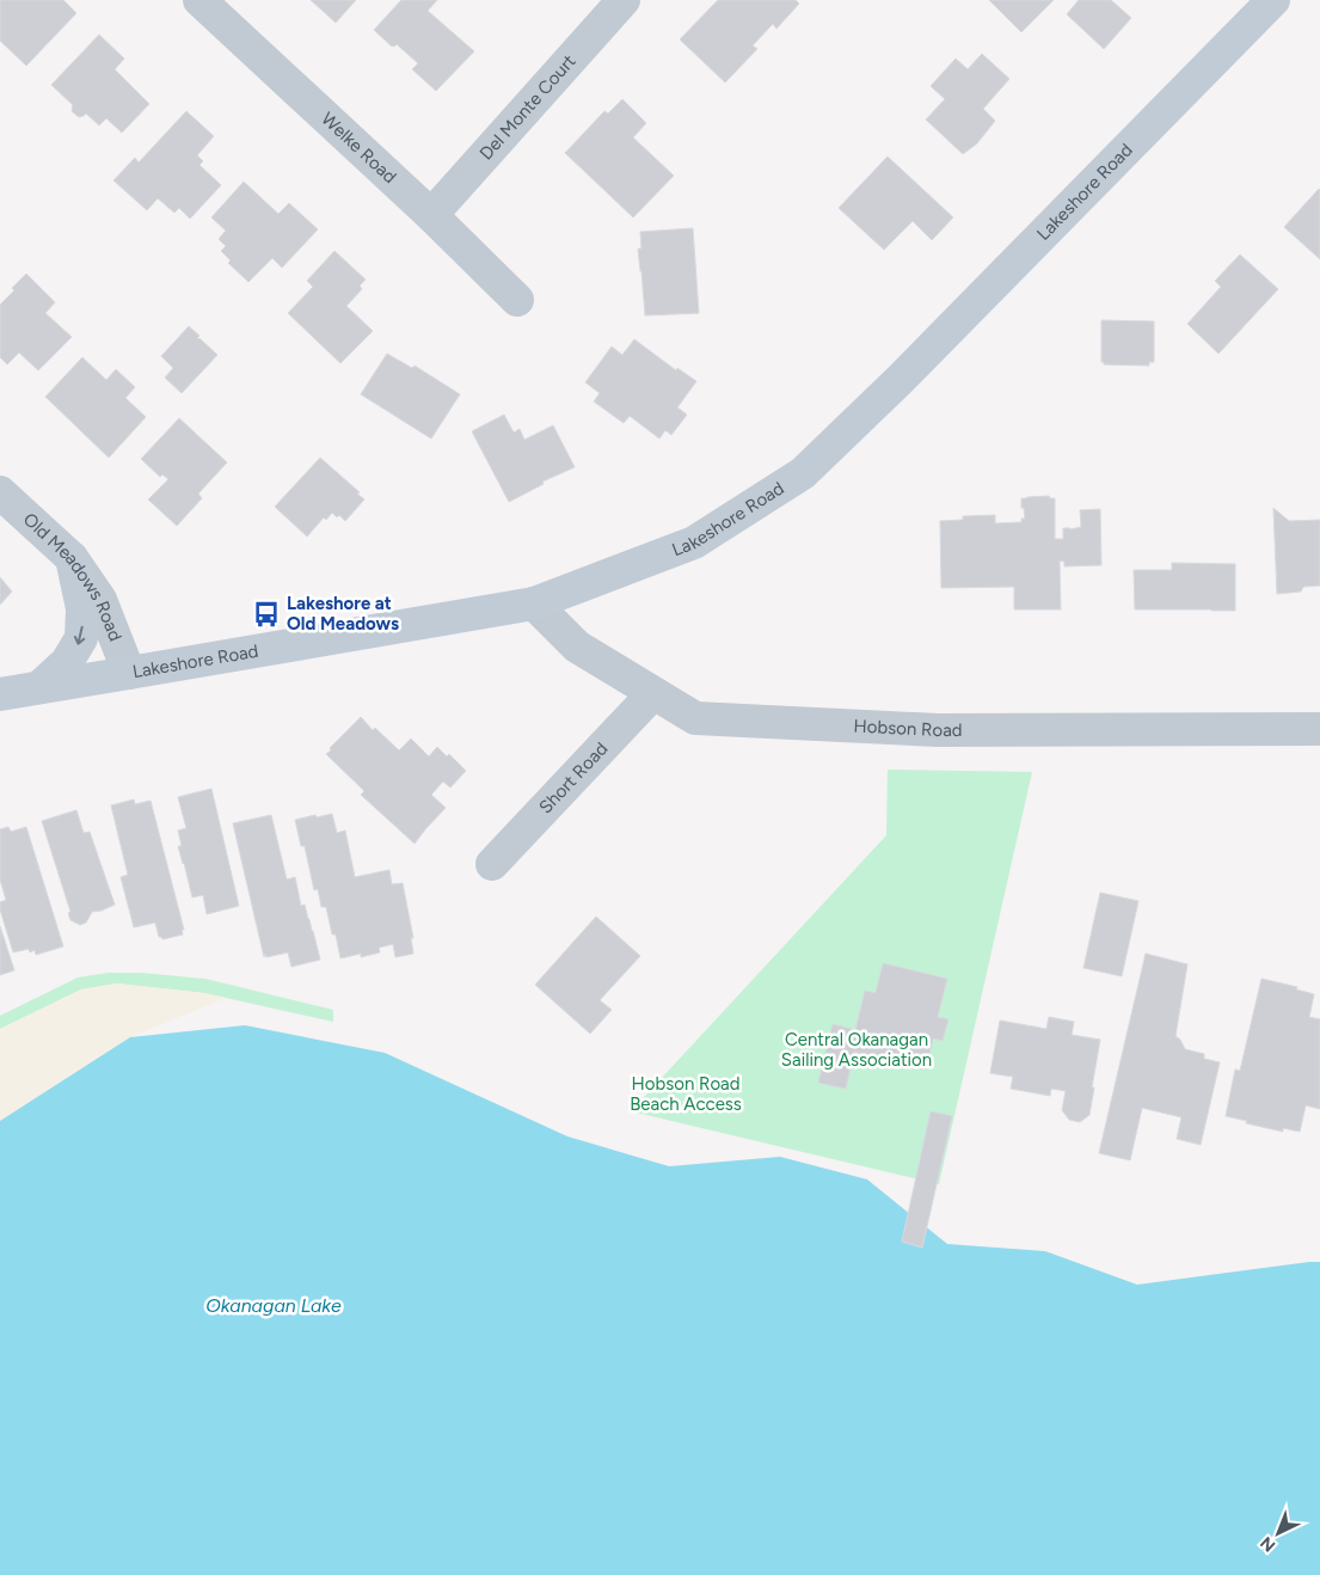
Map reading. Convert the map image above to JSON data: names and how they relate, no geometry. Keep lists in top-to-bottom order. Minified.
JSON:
{"streets":{"main road":["Lakeshore Road"],"street":["Del Monte Court","Welke Road","Old Meadows Road","Hobson Road","Short Road"]},"crossings":[["Del Monte Court","Welke Road"],["Lakeshore Road","Old Meadows Road"],["Lakeshore Road","Hobson Road"],["Hobson Road","Short Road"]],"water":["Okanagan Lake"],"parks":["Central Okanagan Sailing Association","Hobson Road Beach Access"],"places":{"bus stop":["Lakeshore at Old Meadows"]},"north":"bottom left"}
